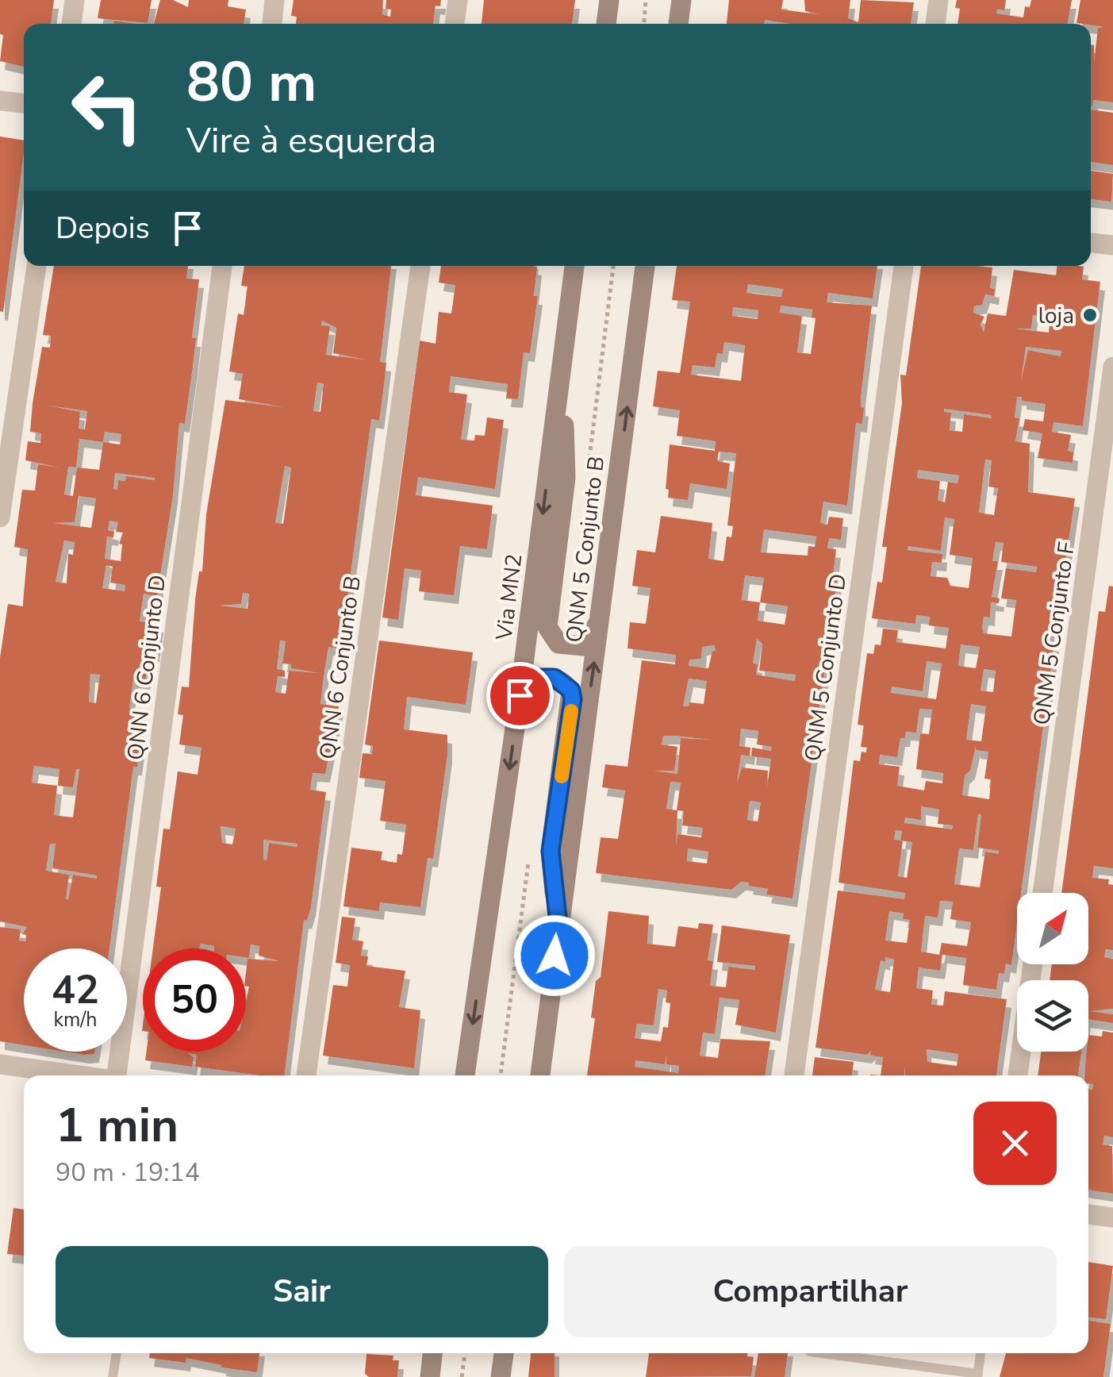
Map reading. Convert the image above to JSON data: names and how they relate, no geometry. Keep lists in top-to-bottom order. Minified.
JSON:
{"streets":{"main road":["QNM 5 Conjunto B","Via MN2"],"street":["QNM 5 Conjunto F","QNN 6 Conjunto D","QNN 6 Conjunto B","QNM 5 Conjunto D"]},"one_way":["QNM 5 Conjunto B","Via MN2"],"places":["loja"],"north":"top right","page":{"turn":["80 m","Vire à esquerda"],"then":"Depois","speed":"42 km/h","limit":"50","heading":["1 min","90 m · 19:14"],"buttons":["Sair","Compartilhar"]}}
